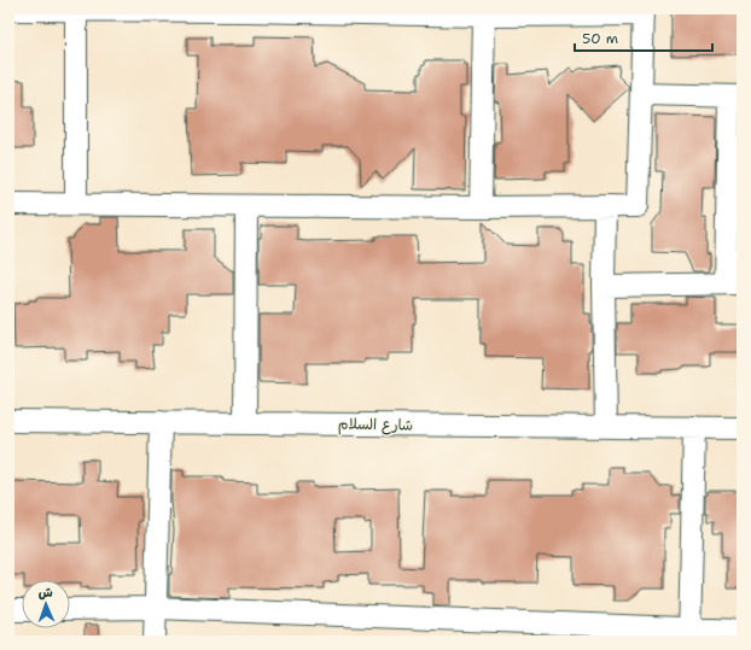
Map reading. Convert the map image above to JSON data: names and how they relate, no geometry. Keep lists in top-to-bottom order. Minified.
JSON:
{"streets":{"street":["شارع السلام"]},"scale_bar":"50 m","north":"top"}
